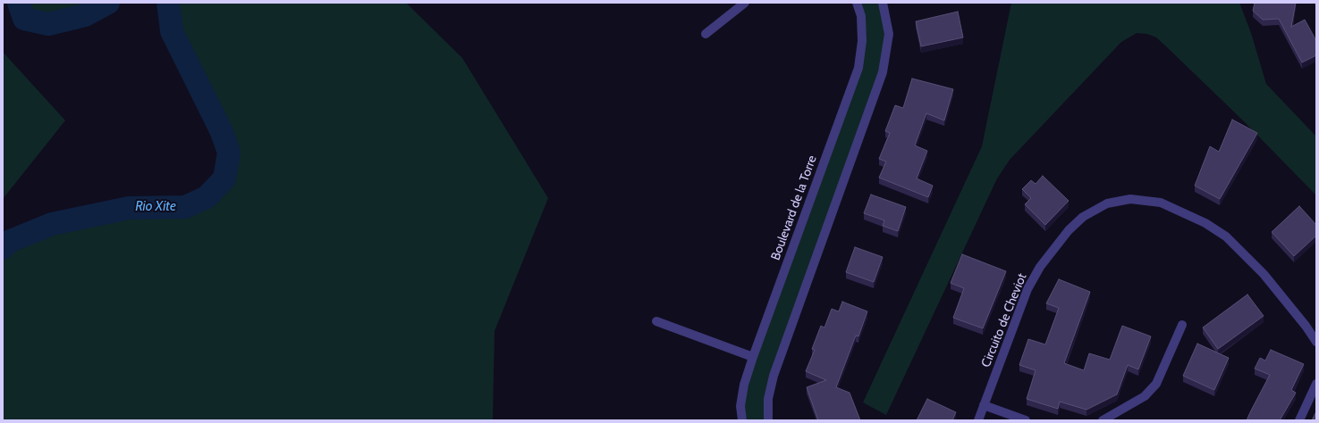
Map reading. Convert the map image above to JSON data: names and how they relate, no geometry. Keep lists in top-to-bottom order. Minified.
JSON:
{"streets":{"street":["Boulevard de la Torre","Circuito de Cheviot"]},"water":["Rio Xite"]}
